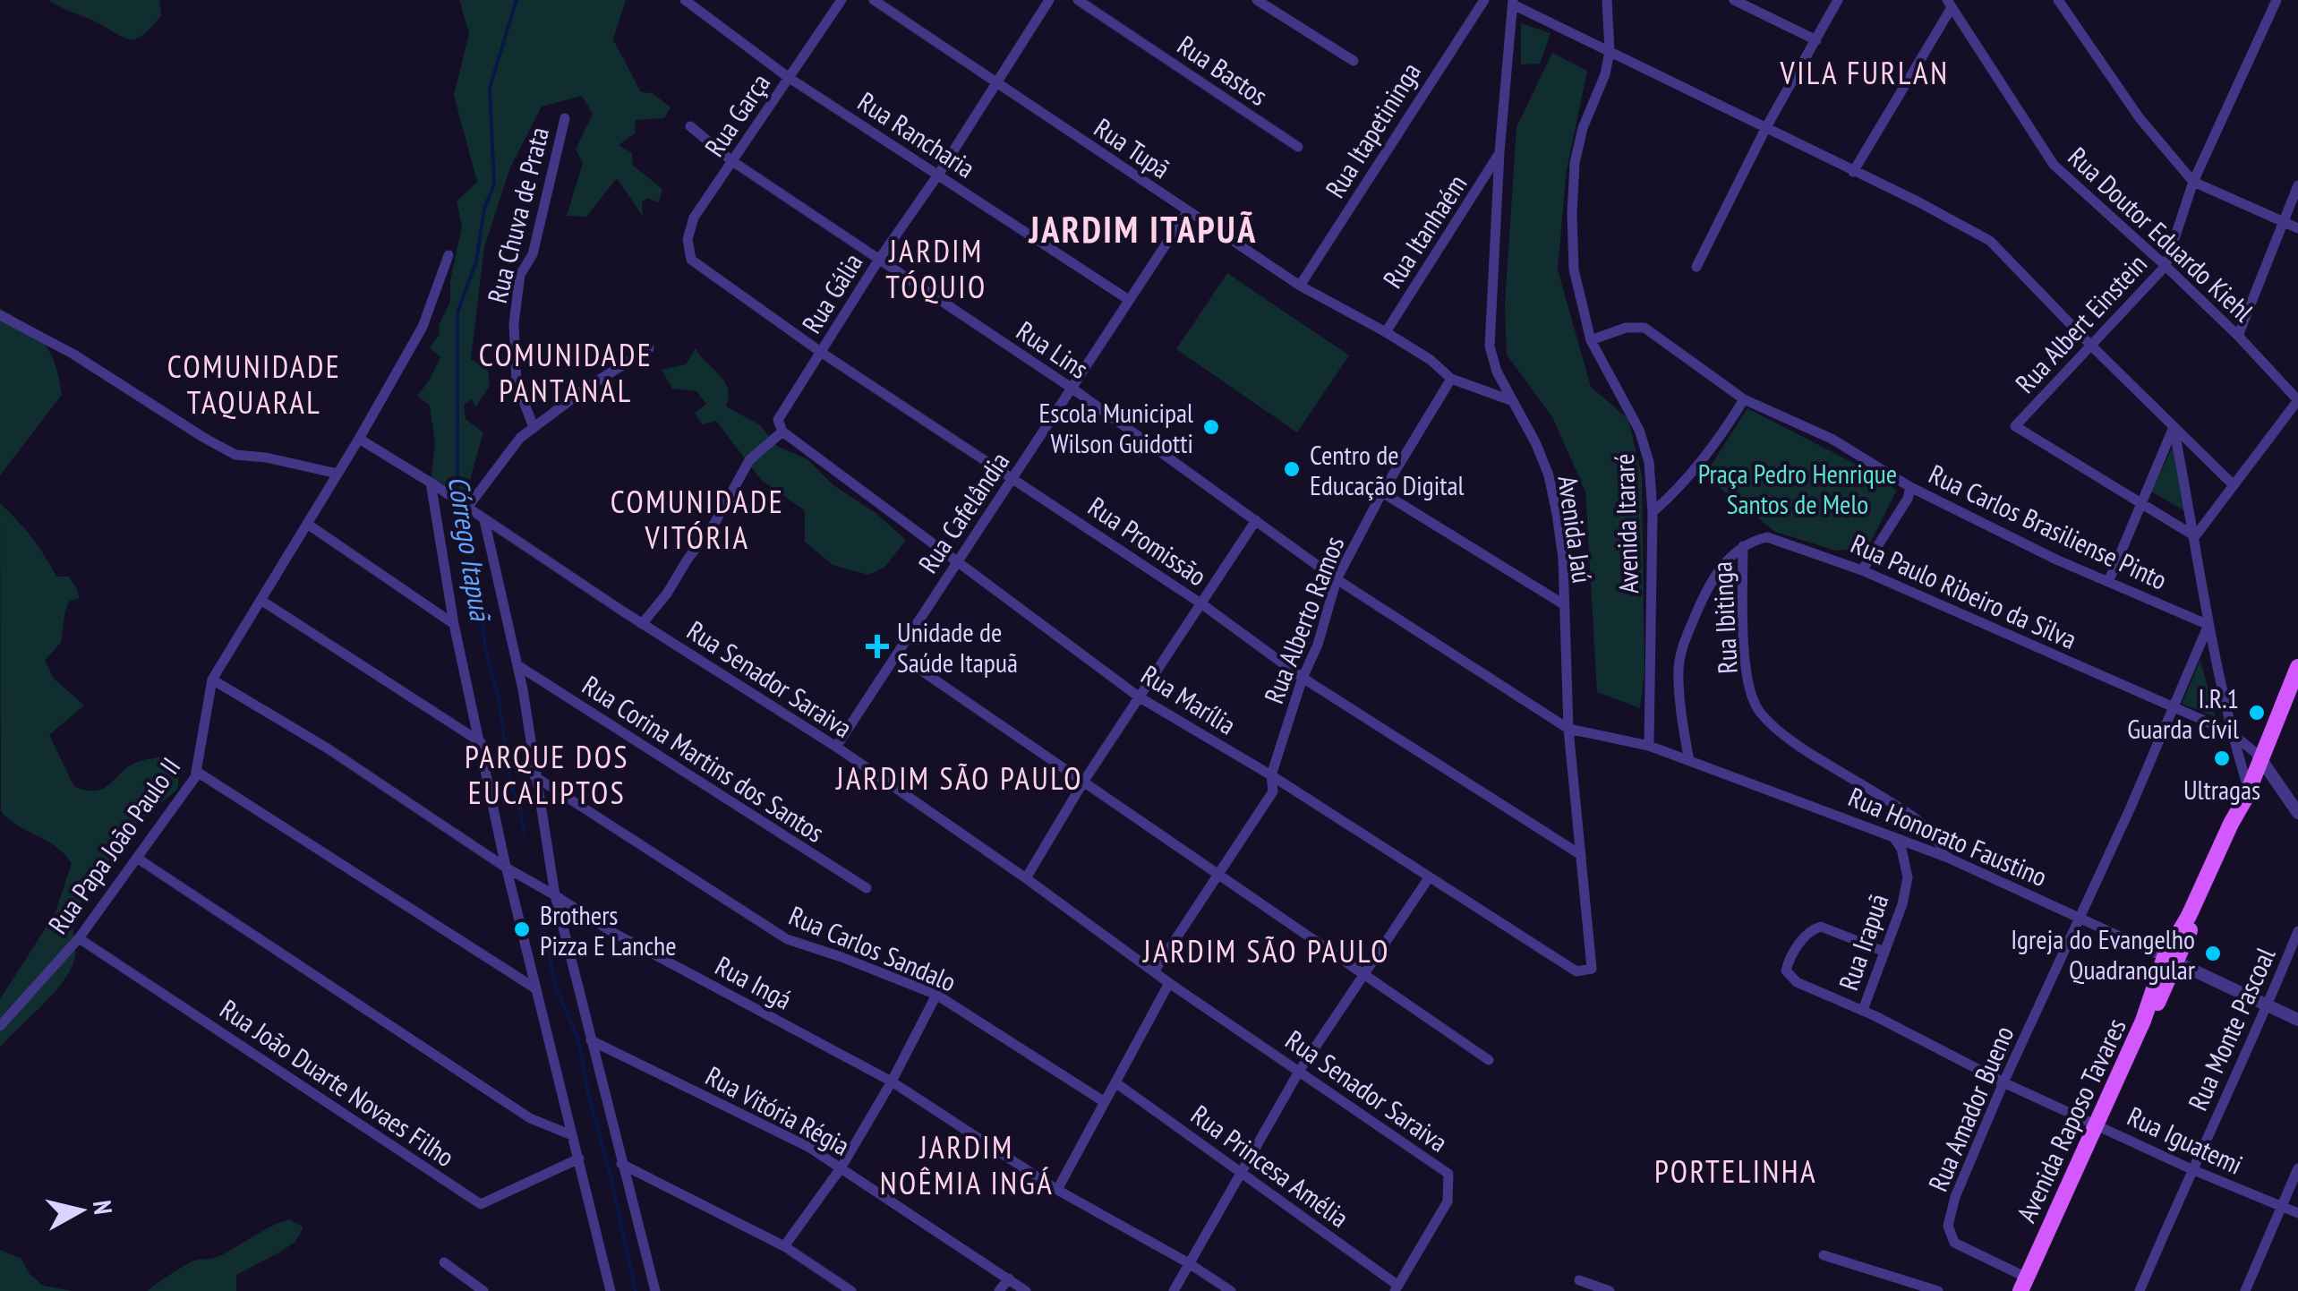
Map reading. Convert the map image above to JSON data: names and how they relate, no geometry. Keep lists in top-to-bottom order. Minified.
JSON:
{"streets":{"main road":["Avenida Raposo Tavares"],"street":["Rua Bastos","Rua Garça","Rua Itapetininga","Rua Rancharia","Rua Tupã","Rua Chuva de Prata","Rua Itanhaém","Rua Doutor Eduardo Kiehl","Rua Gália","Rua Albert Einstein","Rua Lins","Rua Cafelândia","Avenida Itararé","Rua Carlos Brasiliense Pinto","Avenida Jaú","Rua Promissão","Rua Paulo Ribeiro da Silva","Rua Ibitinga","Rua Alberto Ramos","Rua Senador Saraiva","Rua Marília","Rua Corina Martins dos Santos","Rua Honorato Faustino","Rua Papa João Paulo II","Rua Irapuã","Rua Carlos Sandalo","Rua Ingá","Rua Monte Pascoal","Rua João Duarte Novaes Filho","Rua Amador Bueno","Rua Vitória Régia","Rua Iguatemi","Rua Princesa Amélia"]},"crossings":[["Rua Garça","Rua Rancharia"],["Rua Garça","Rua Lins"],["Rua Garça","Rua Promissão"],["Rua Itapetininga","Rua Tupã"],["Rua Rancharia","Rua Gália"],["Rua Rancharia","Rua Cafelândia"],["Rua Tupã","Rua Itanhaém"],["Rua Tupã","Rua Gália"],["Rua Tupã","Rua Cafelândia"],["Rua Tupã","Avenida Jaú"],["Rua Tupã","Rua Alberto Ramos"],["Rua Itanhaém","Avenida Jaú"],["Rua Doutor Eduardo Kiehl","Rua Albert Einstein"],["Rua Gália","Rua Lins"],["Rua Gália","Rua Promissão"],["Rua Gália","Rua Marília"],["Rua Lins","Rua Cafelândia"],["Rua Lins","Avenida Jaú"],["Rua Lins","Rua Alberto Ramos"],["Rua Lins","Rua Honorato Faustino"],["Rua Cafelândia","Rua Promissão"],["Rua Cafelândia","Rua Senador Saraiva"],["Rua Cafelândia","Rua Marília"],["Avenida Itararé","Rua Carlos Brasiliense Pinto"],["Avenida Itararé","Rua Honorato Faustino"],["Rua Carlos Brasiliense Pinto","Rua Amador Bueno"],["Avenida Jaú","Rua Promissão"],["Avenida Jaú","Rua Marília"],["Avenida Jaú","Rua Honorato Faustino"],["Rua Promissão","Rua Alberto Ramos"],["Rua Paulo Ribeiro da Silva","Rua Ibitinga"],["Rua Paulo Ribeiro da Silva","Rua Amador Bueno"],["Rua Ibitinga","Rua Honorato Faustino"],["Rua Alberto Ramos","Rua Senador Saraiva"],["Rua Alberto Ramos","Rua Marília"],["Rua Senador Saraiva","Rua Papa João Paulo II"],["Rua Senador Saraiva","Rua Princesa Amélia"],["Rua Honorato Faustino","Rua Irapuã"],["Rua Honorato Faustino","Rua Monte Pascoal"],["Rua Honorato Faustino","Rua Amador Bueno"],["Rua Honorato Faustino","Avenida Raposo Tavares"],["Rua Papa João Paulo II","Rua Ingá"],["Rua Papa João Paulo II","Rua João Duarte Novaes Filho"],["Rua Irapuã","Rua Iguatemi"],["Rua Monte Pascoal","Rua Iguatemi"],["Rua Amador Bueno","Avenida Raposo Tavares"],["Rua Amador Bueno","Rua Iguatemi"],["Avenida Raposo Tavares","Rua Iguatemi"]],"districts":["VILA FURLAN","JARDIM ITAPUÃ","JARDIM TÓQUIO","COMUNIDADE PANTANAL","COMUNIDADE TAQUARAL","COMUNIDADE VITÓRIA","PARQUE DOS EUCALIPTOS","JARDIM SÃO PAULO","JARDIM SÃO PAULO","JARDIM NOÊMIA INGÁ","PORTELINHA"],"water":["Córrego Itapuã"],"parks":["Praça Pedro Henrique Santos de Melo"],"places":{"other":["Escola Municipal Wilson Guidotti","Centro de Educação Digital","I.R.1 Guarda Cívil","Ultragas","Brothers Pizza E Lanche","Igreja do Evangelho Quadrangular"],"health":["Unidade de Saúde Itapuã"]},"north":"right"}
